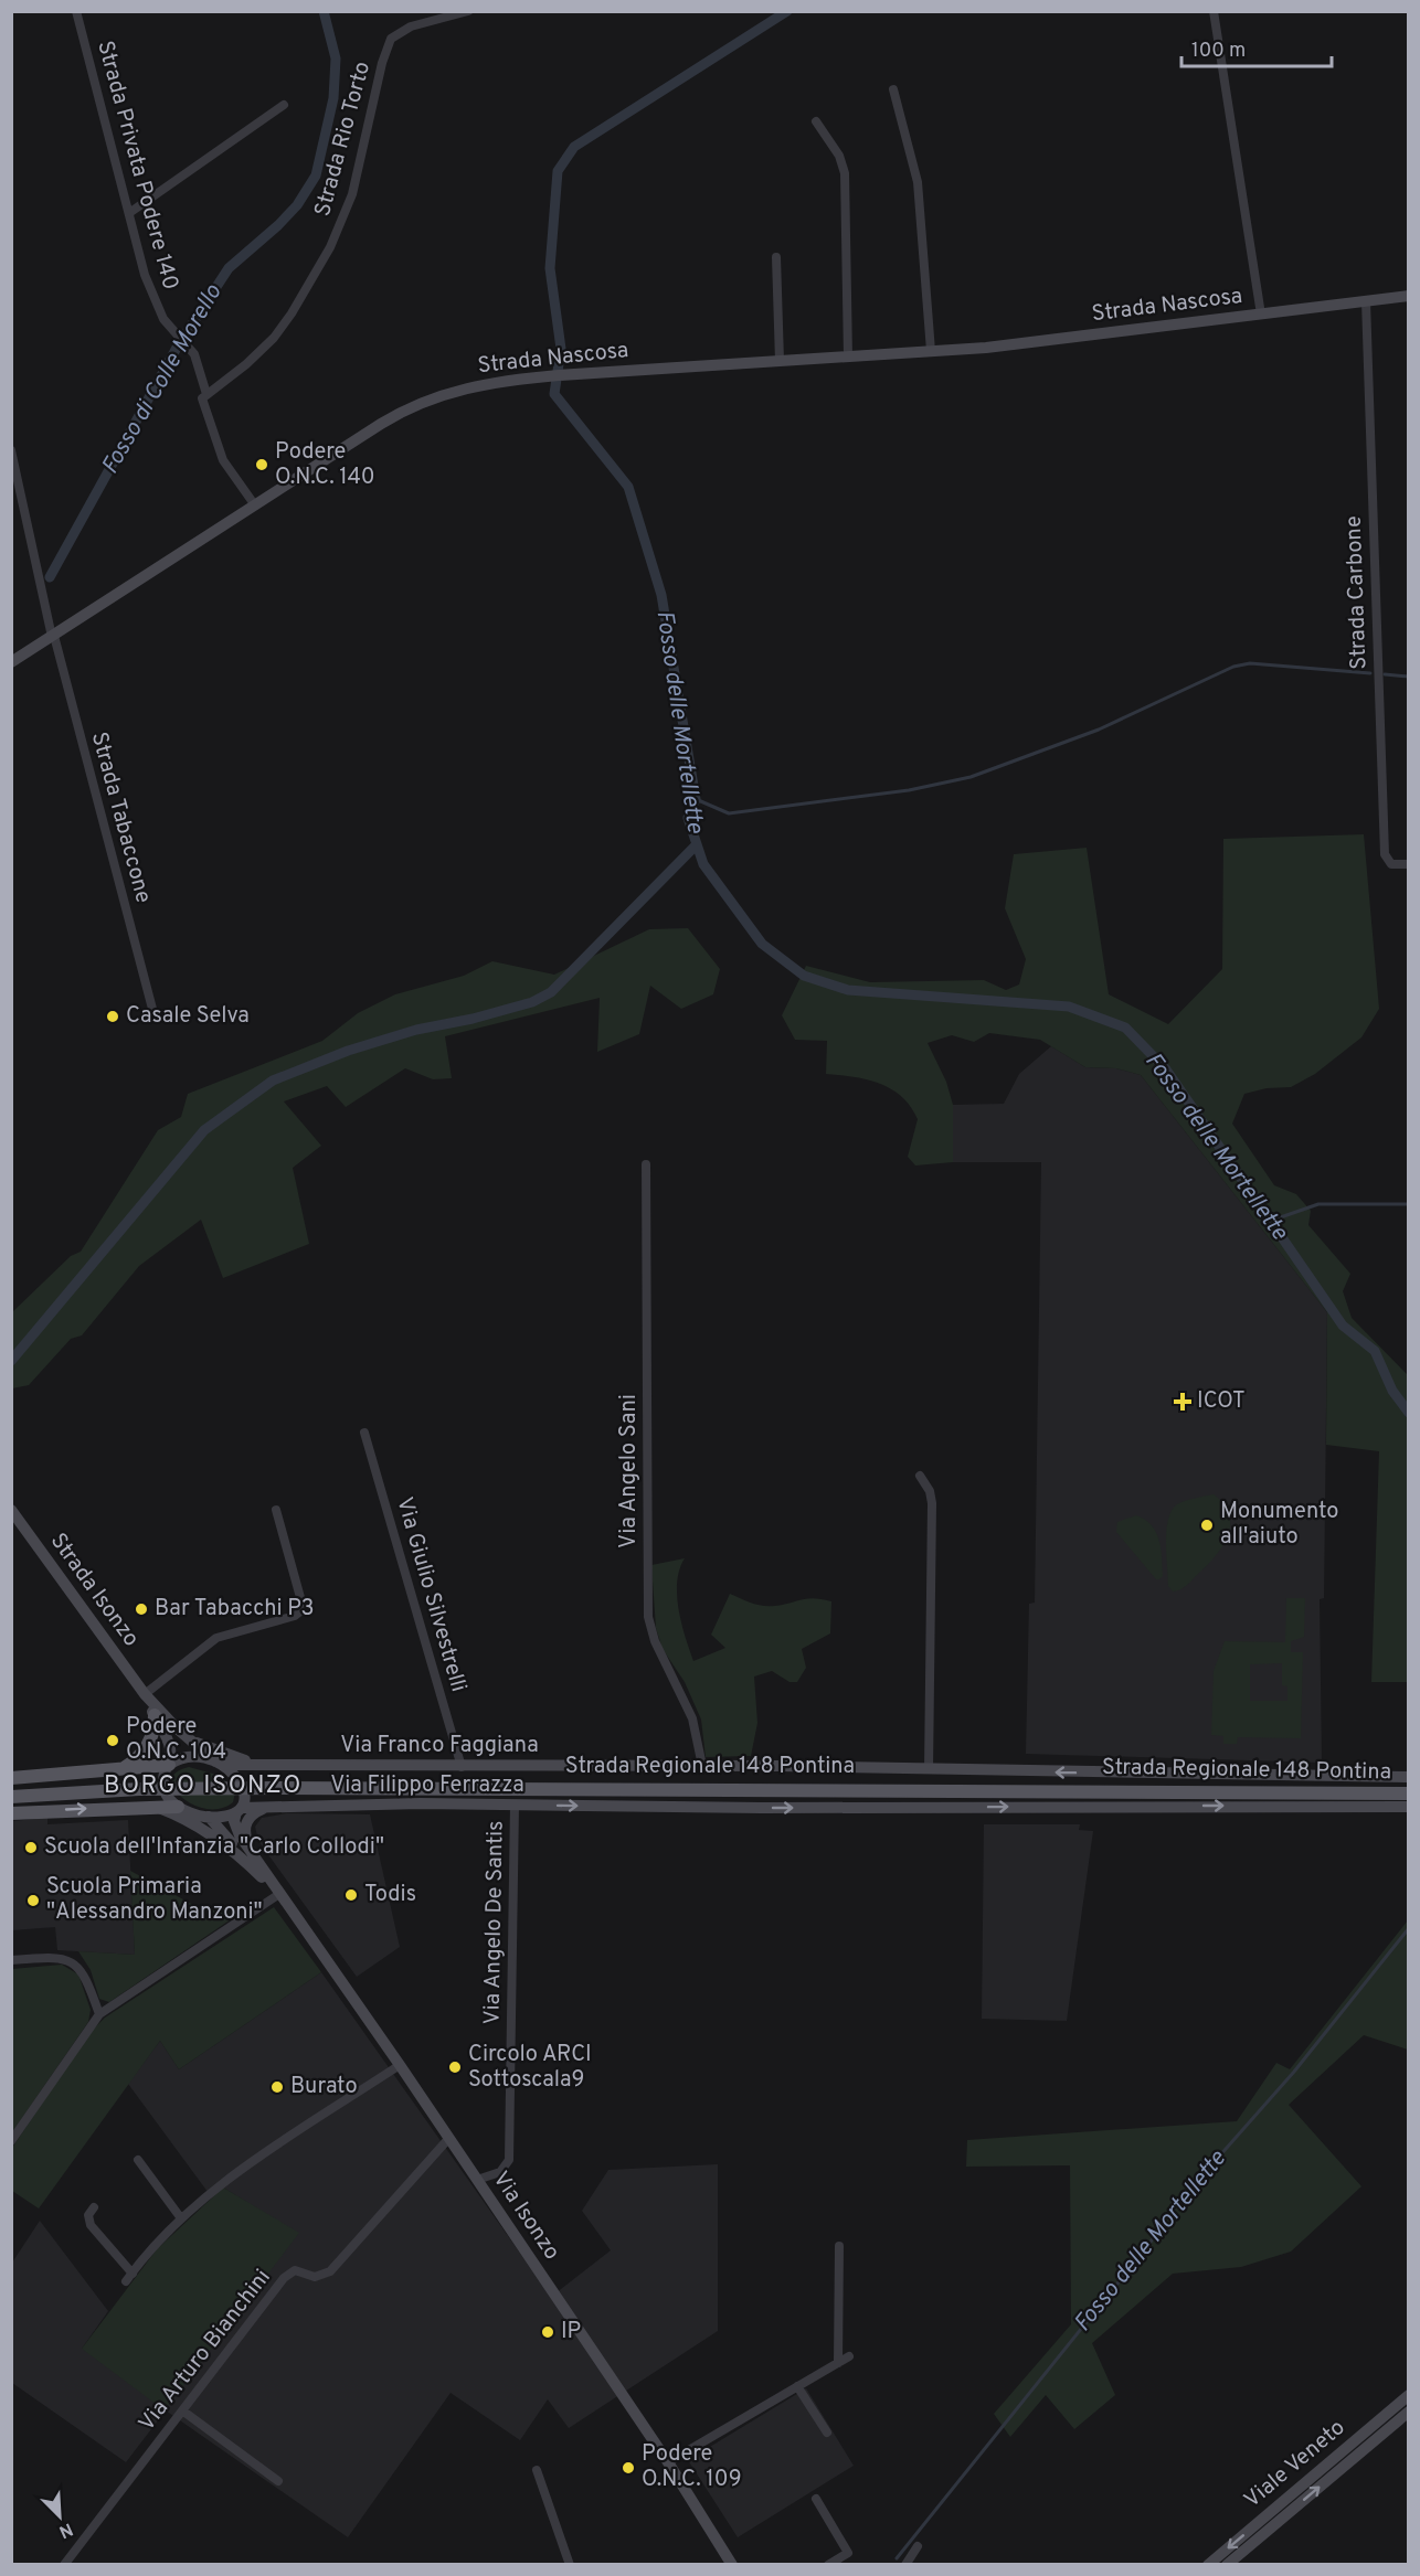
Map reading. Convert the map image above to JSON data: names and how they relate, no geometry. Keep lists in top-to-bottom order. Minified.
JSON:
{"streets":{"main road":["Strada Regionale 148 Pontina"],"street":["Strada Rio Torto","Strada Privata Podere 140","Strada Nascosa","Strada Carbone","Strada Tabaccone","Via Angelo Sani","Strada Isonzo","Via Giulio Silvestrelli","Via Franco Faggiana","Via Filippo Ferrazza","Via Angelo De Santis","Via Isonzo","Via Arturo Bianchini","Viale Veneto"]},"crossings":[["Strada Rio Torto","Strada Privata Podere 140"],["Strada Nascosa","Strada Carbone"],["Strada Nascosa","Strada Tabaccone"],["Via Angelo Sani","Via Franco Faggiana"],["Via Giulio Silvestrelli","Via Franco Faggiana"],["Via Franco Faggiana","Via Filippo Ferrazza"],["Via Filippo Ferrazza","Via Angelo De Santis"],["Via Angelo De Santis","Via Isonzo"],["Via Isonzo","Via Arturo Bianchini"]],"one_way":["Via Franco Faggiana","Via Filippo Ferrazza"],"districts":["BORGO ISONZO"],"water":["Fosso di Colle Morello","Fosso delle Mortellette"],"places":{"other":["Podere O.N.C. 140","Casale Selva","Monumento all'aiuto","Bar Tabacchi P3","Podere O.N.C. 104","Scuola dell'Infanzia \"Carlo Collodi\"","Todis","Scuola Primaria \"Alessandro Manzoni\"","Circolo ARCI Sottoscala9","Burato","IP","Podere O.N.C. 109"],"health":["ICOT"]},"scale_bar":"100 m","north":"bottom right"}
